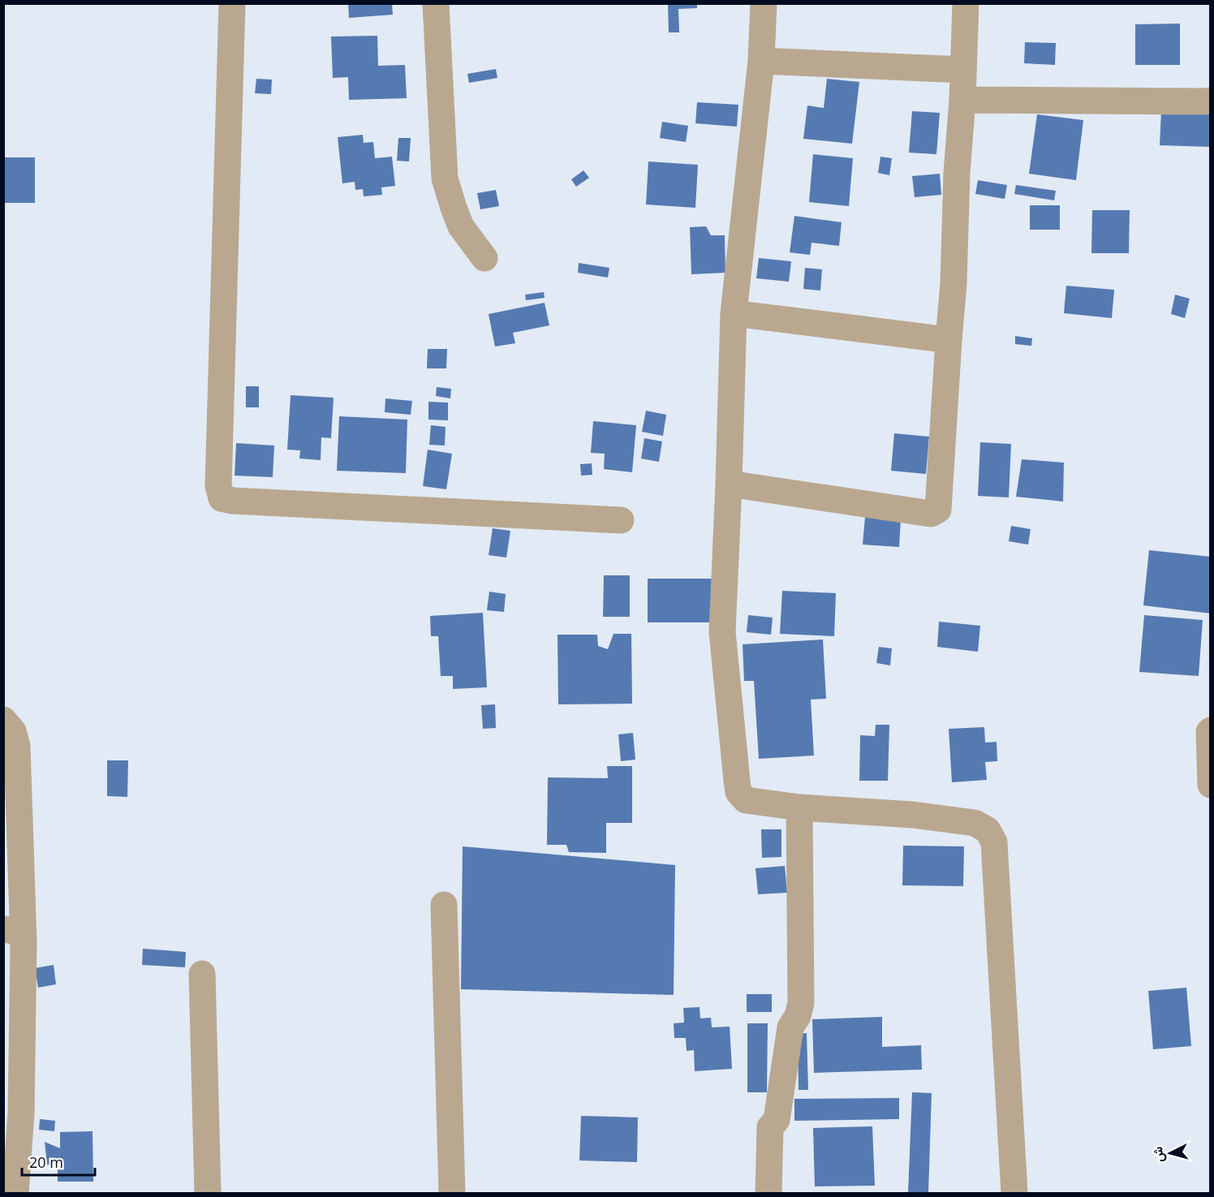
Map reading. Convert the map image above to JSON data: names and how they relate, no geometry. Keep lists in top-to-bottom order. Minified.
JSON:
{"scale_bar":"20 m","north":"left"}
